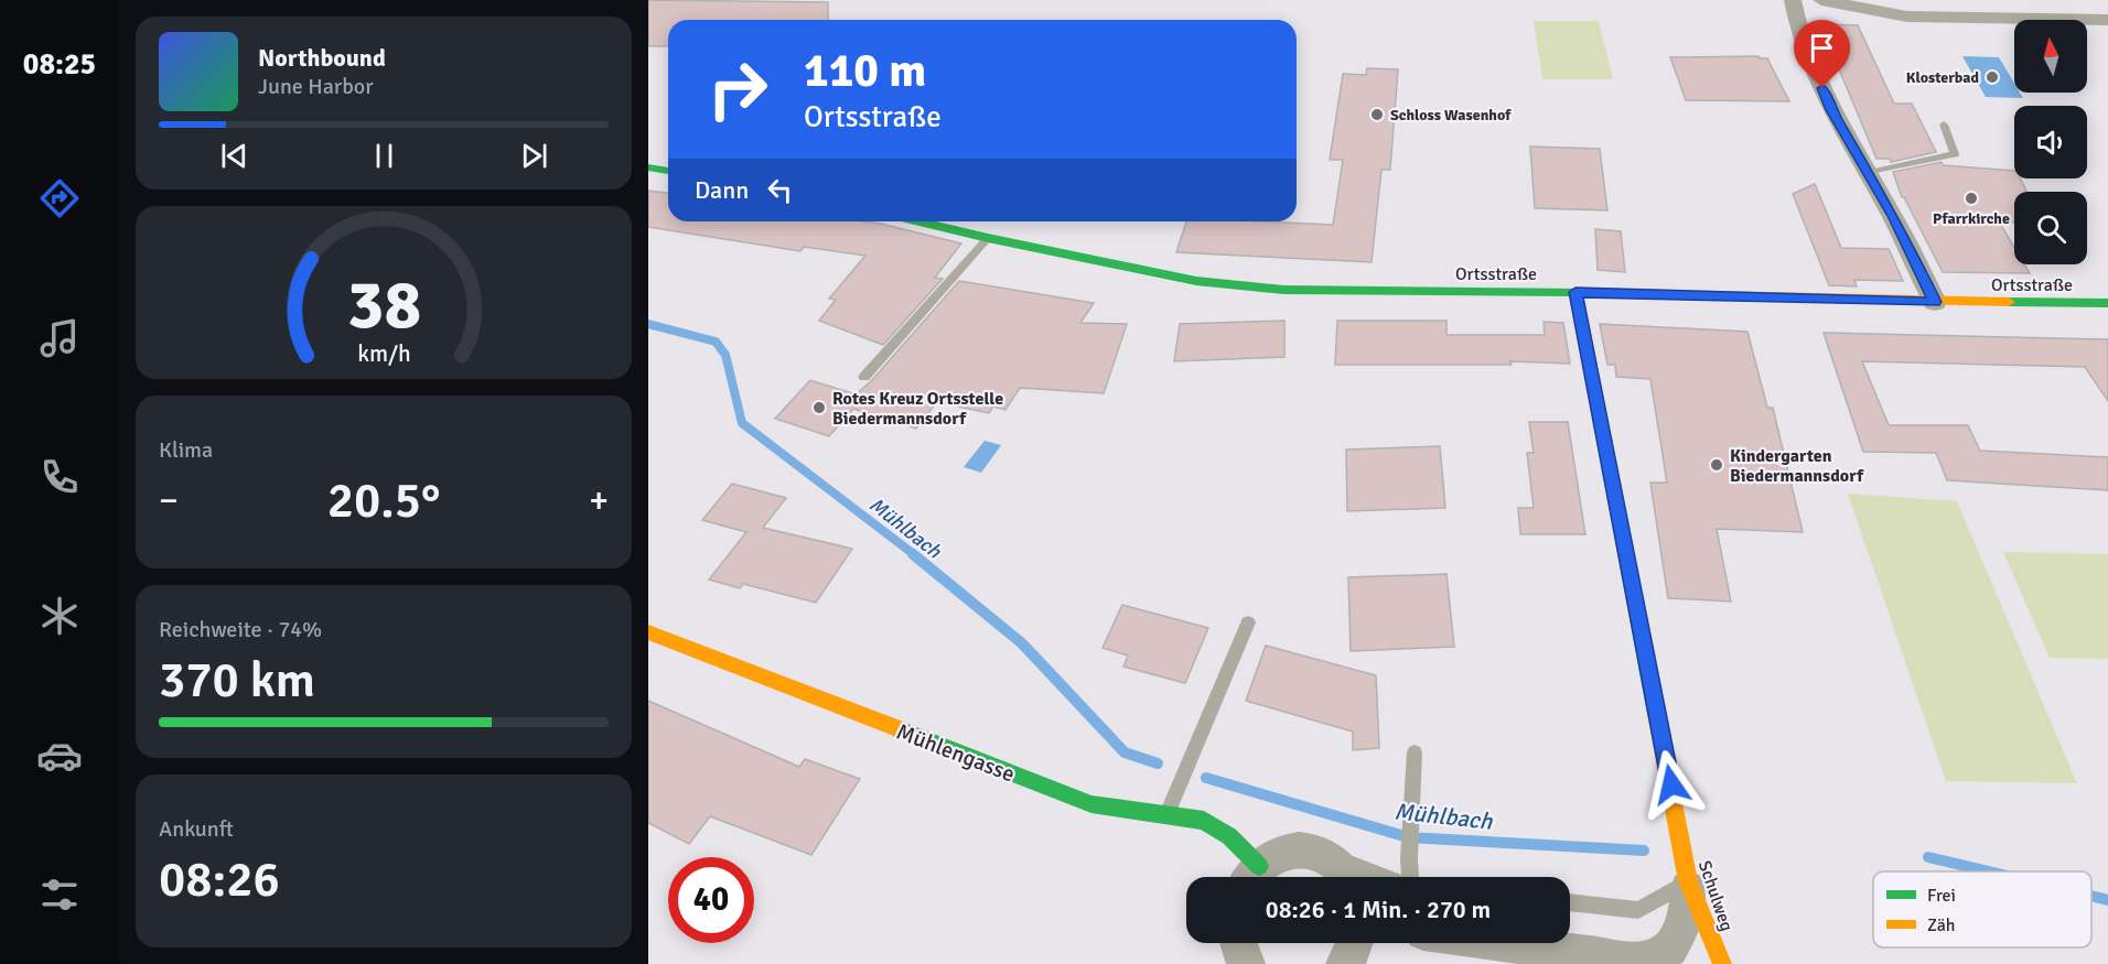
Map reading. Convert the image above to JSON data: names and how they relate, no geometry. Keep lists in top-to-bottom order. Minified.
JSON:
{"streets":{"street":["Ortsstraße","Mühlengasse","Schulweg"]},"crossings":[["Ortsstraße","Schulweg"]],"water":["Mühlbach"],"places":["Klosterbad","Schloss Wasenhof","Pfarrkirche","Rotes Kreuz Ortsstelle Biedermannsdorf","Kindergarten Biedermannsdorf"],"legend":["Frei","Zäh"],"north":"top","page":{"tabs":"08:25","turn":["110 m","Ortsstraße"],"song":["Northbound","June Harbor"],"then":"Dann","tile":["Klima",["Reichweite · 74%","370 km"],["Ankunft","08:26"]],"heat":["−","20.5°","+"],"limit":"40","trip":"08:26 · 1 Min. · 270 m","gauge":["38","km/h"]}}
